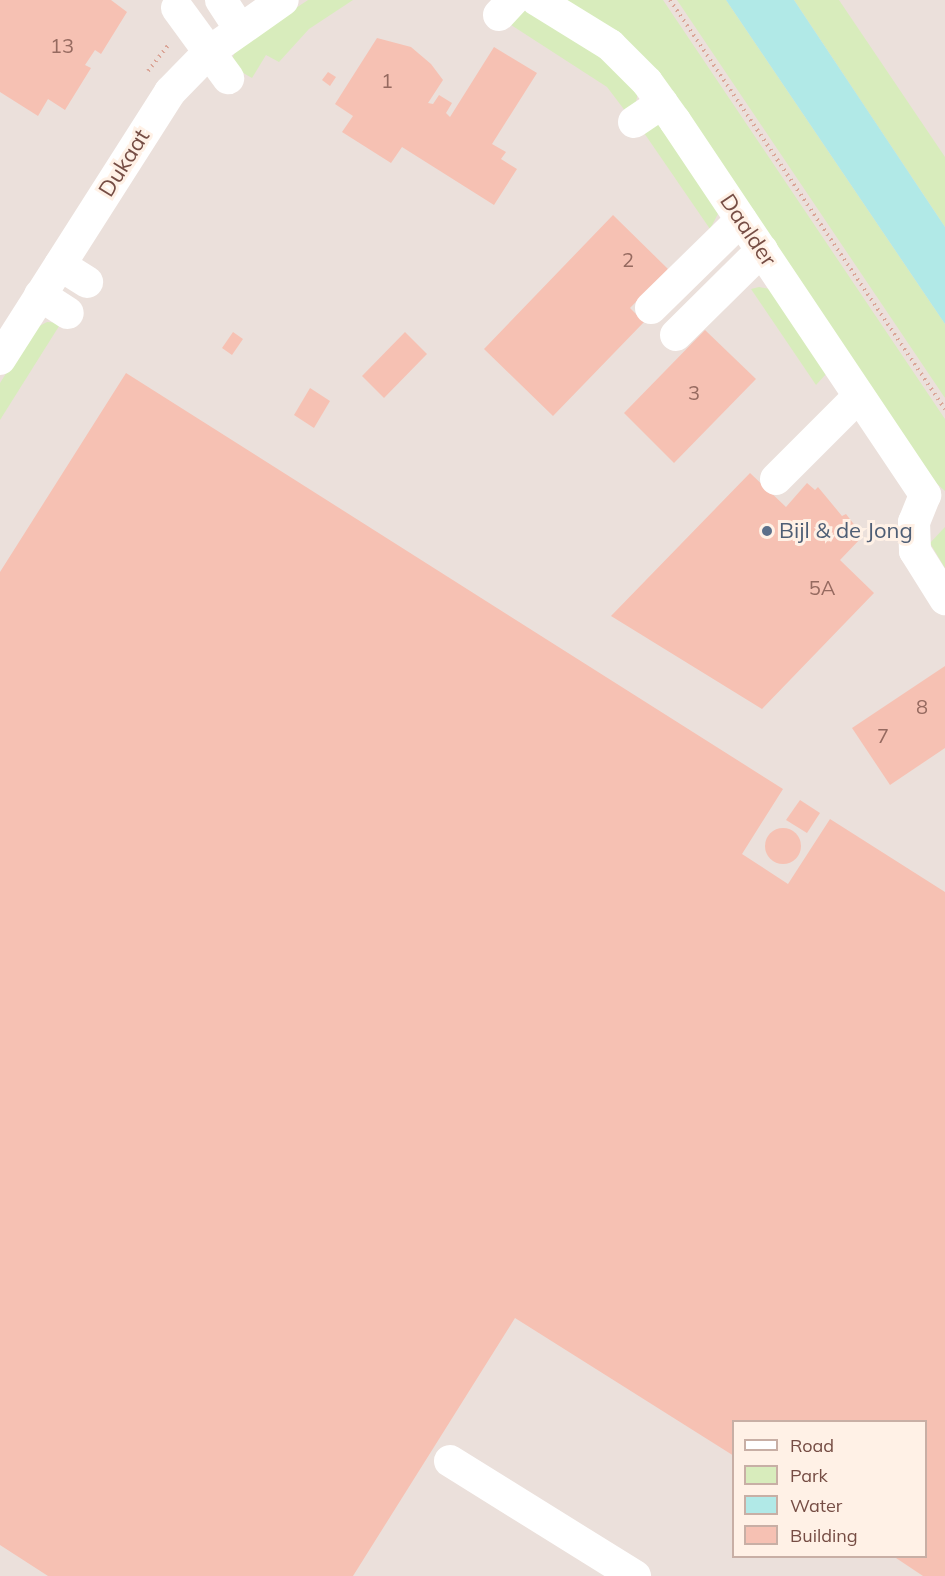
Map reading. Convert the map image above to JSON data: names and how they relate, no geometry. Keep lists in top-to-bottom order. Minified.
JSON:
{"streets":{"street":["Dukaat","Daalder"]},"places":["Bijl & de Jong"],"house_numbers":["13","1","2","3","5A","8","7"],"legend":["Road","Park","Water","Building"]}
